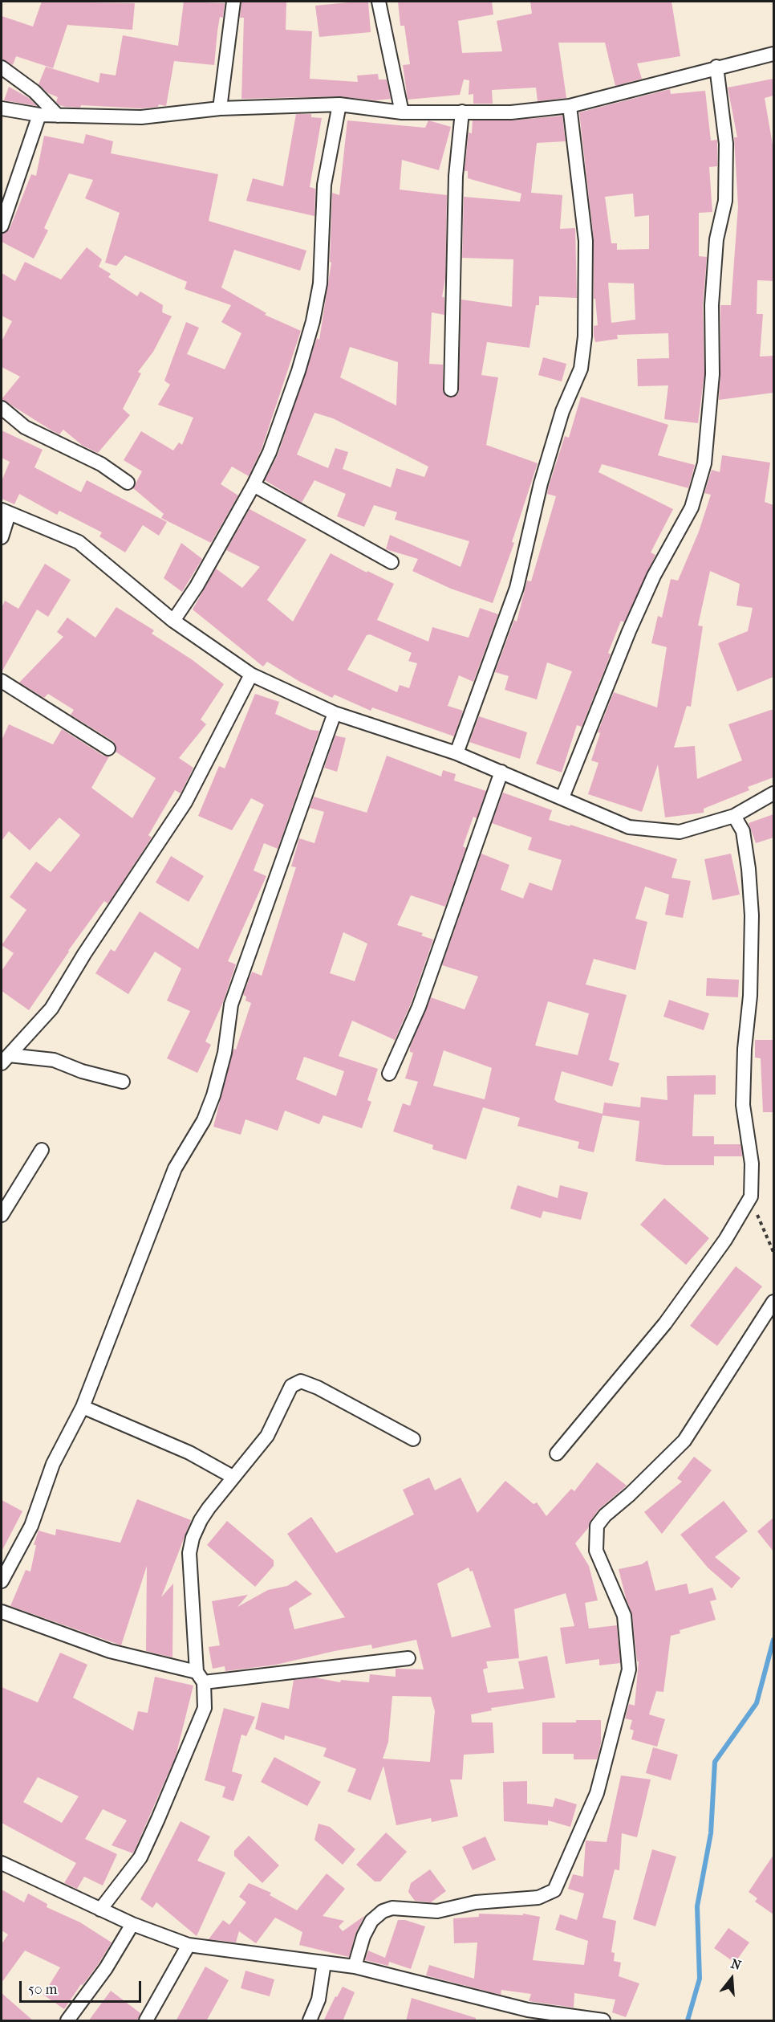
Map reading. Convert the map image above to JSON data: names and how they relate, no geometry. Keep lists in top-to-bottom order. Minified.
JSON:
{"scale_bar":"50 m","north":"top"}
